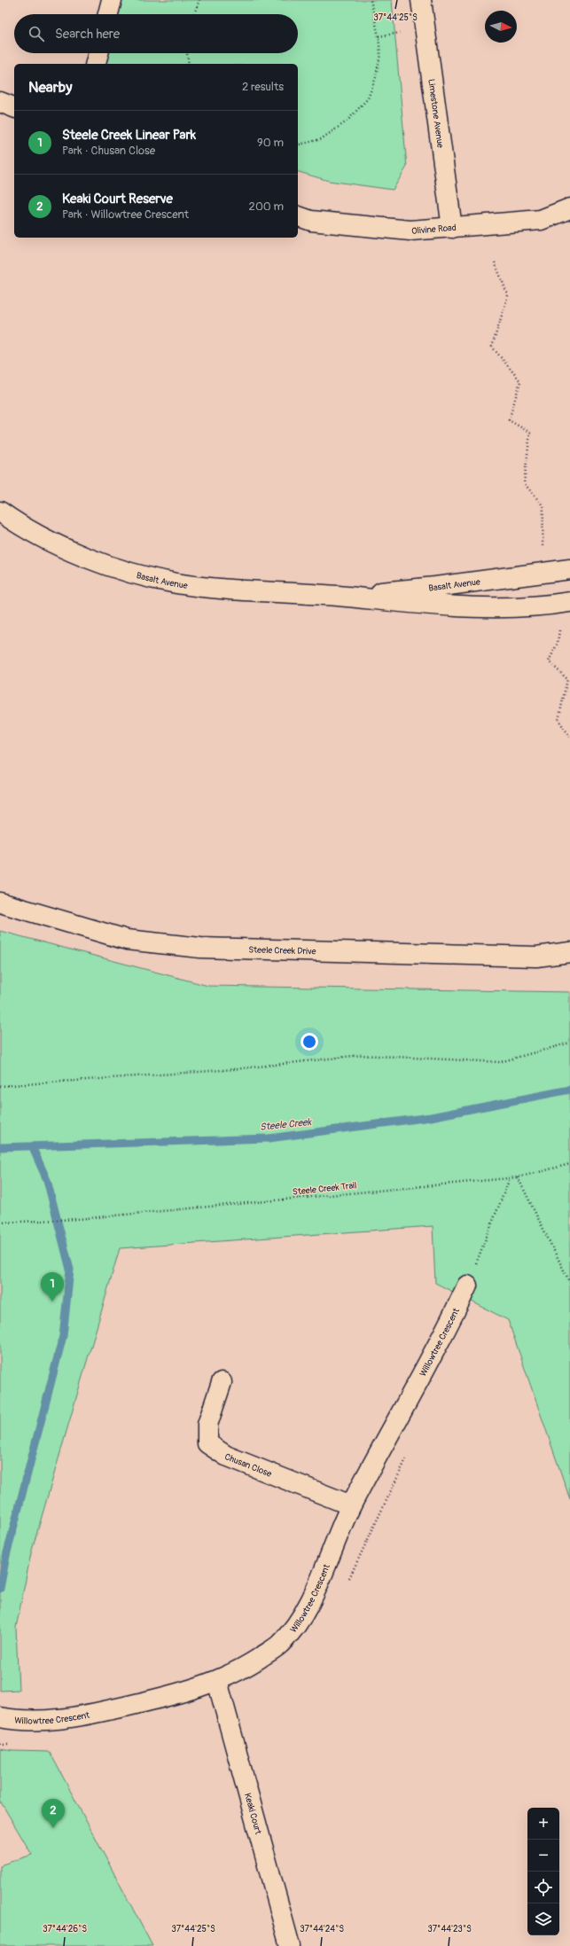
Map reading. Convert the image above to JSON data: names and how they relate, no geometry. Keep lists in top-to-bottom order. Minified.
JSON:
{"streets":{"street":["Limestone Avenue","Olivine Road","Basalt Avenue","Steele Creek Drive","Willowtree Crescent","Chusan Close","Keaki Court"],"path":["Steele Creek Trail"]},"crossings":[["Limestone Avenue","Olivine Road"],["Willowtree Crescent","Chusan Close"],["Willowtree Crescent","Keaki Court"]],"water":["Steele Creek"],"north":"right","page":{"search":"Search here","heading":["Nearby","2 results"],"list":[{"mark":"1","name":"Steele Creek Linear Park","note":"Park · Chusan Close","value":"90 m"},{"mark":"2","name":"Keaki Court Reserve","note":"Park · Willowtree Crescent","value":"200 m"}],"pins":["1","2"],"map_buttons":["+","−"]},"coordinates":["37°44'25\"S","37°44'26\"S","37°44'24\"S","37°44'23\"S"]}
